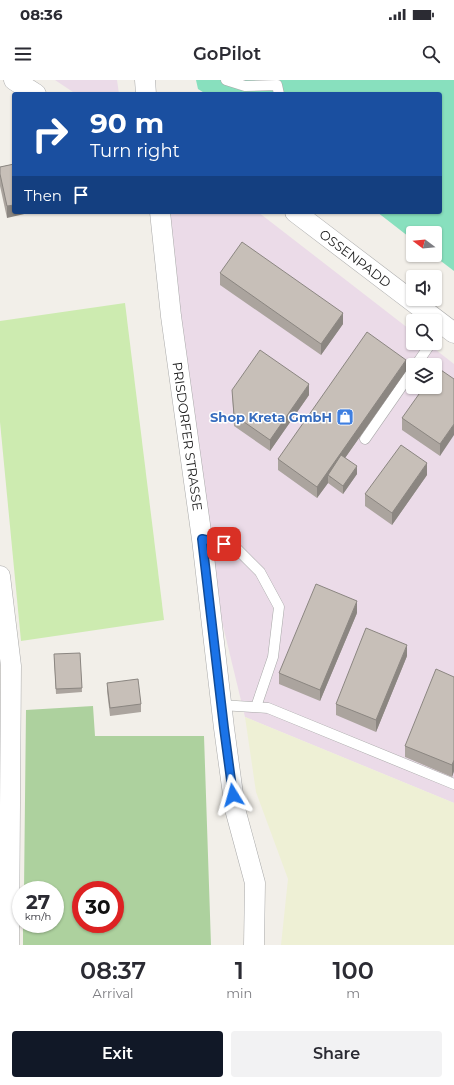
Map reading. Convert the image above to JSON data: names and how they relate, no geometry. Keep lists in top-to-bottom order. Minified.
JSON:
{"streets":{"street":["OSSENPADD","PRISDORFER STRASSE"]},"places":{"shop":["Shop Kreta GmbH"]},"north":"left","page":{"status":"08:36","header":"GoPilot","turn":["90 m","Turn right"],"then":"Then","speed":"27 km/h","limit":"30","eta":["08:37","Arrival","1","min","100","m"],"buttons":["Exit","Share"]}}
